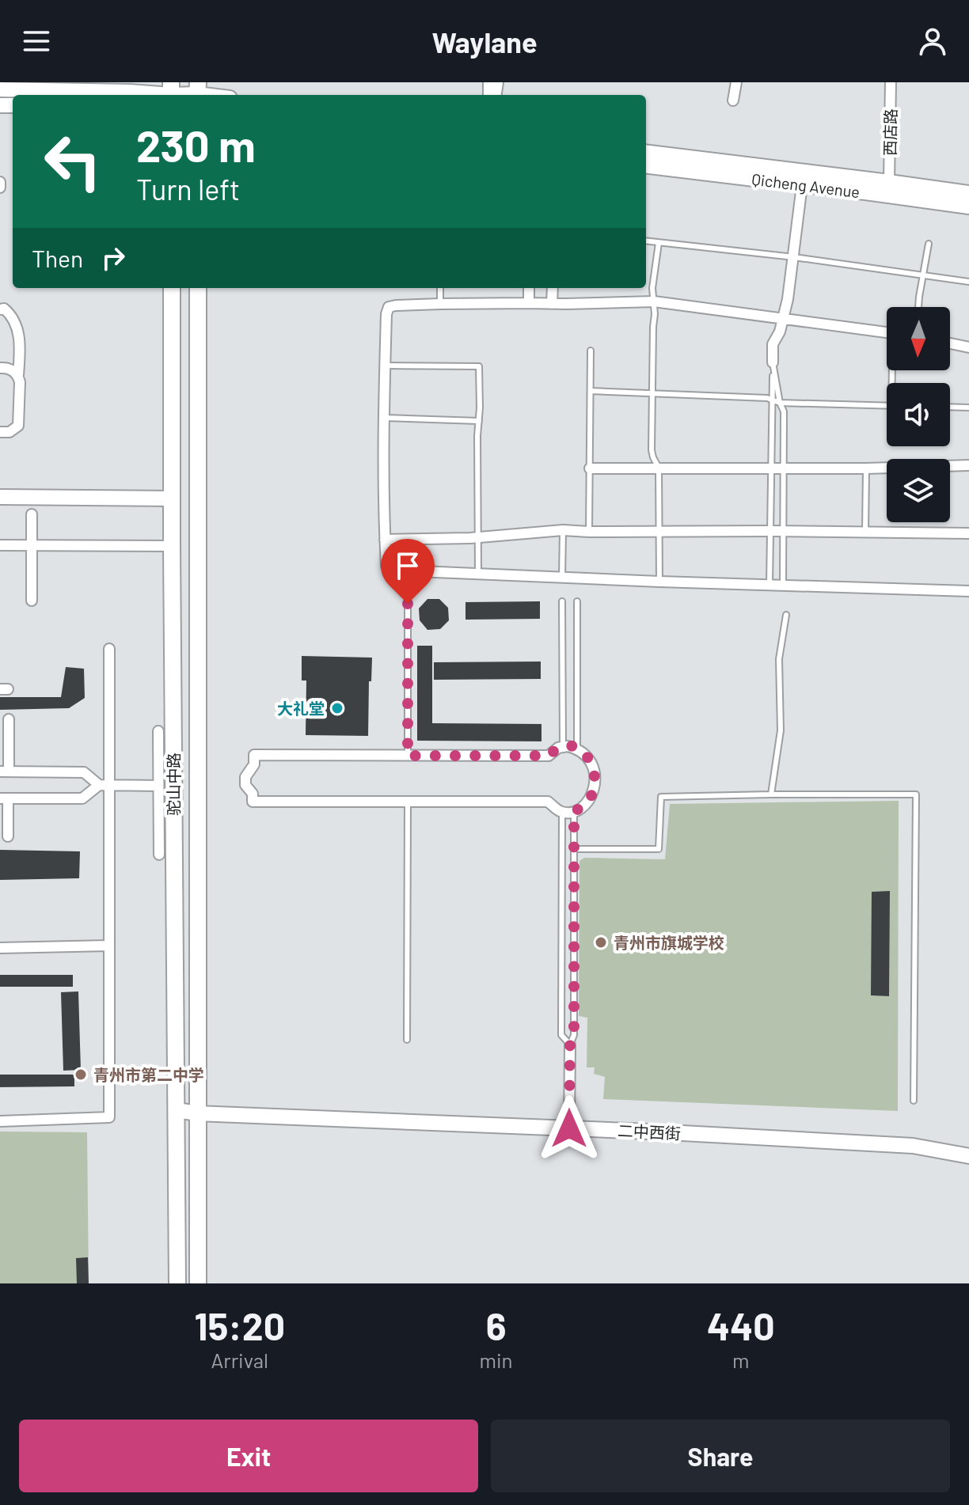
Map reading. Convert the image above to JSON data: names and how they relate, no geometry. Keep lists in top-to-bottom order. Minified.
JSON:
{"streets":{"main road":["驼山中路"],"street":["西店路","Qicheng Avenue","二中西街"]},"crossings":[["西店路","Qicheng Avenue"],["驼山中路","二中西街"]],"places":["大礼堂","青州市旗城学校","青州市第二中学"],"north":"bottom","page":{"header":"Waylane","turn":["230 m","Turn left"],"then":"Then","eta":["15:20","Arrival","6","min","440","m"],"buttons":["Exit","Share"]}}
